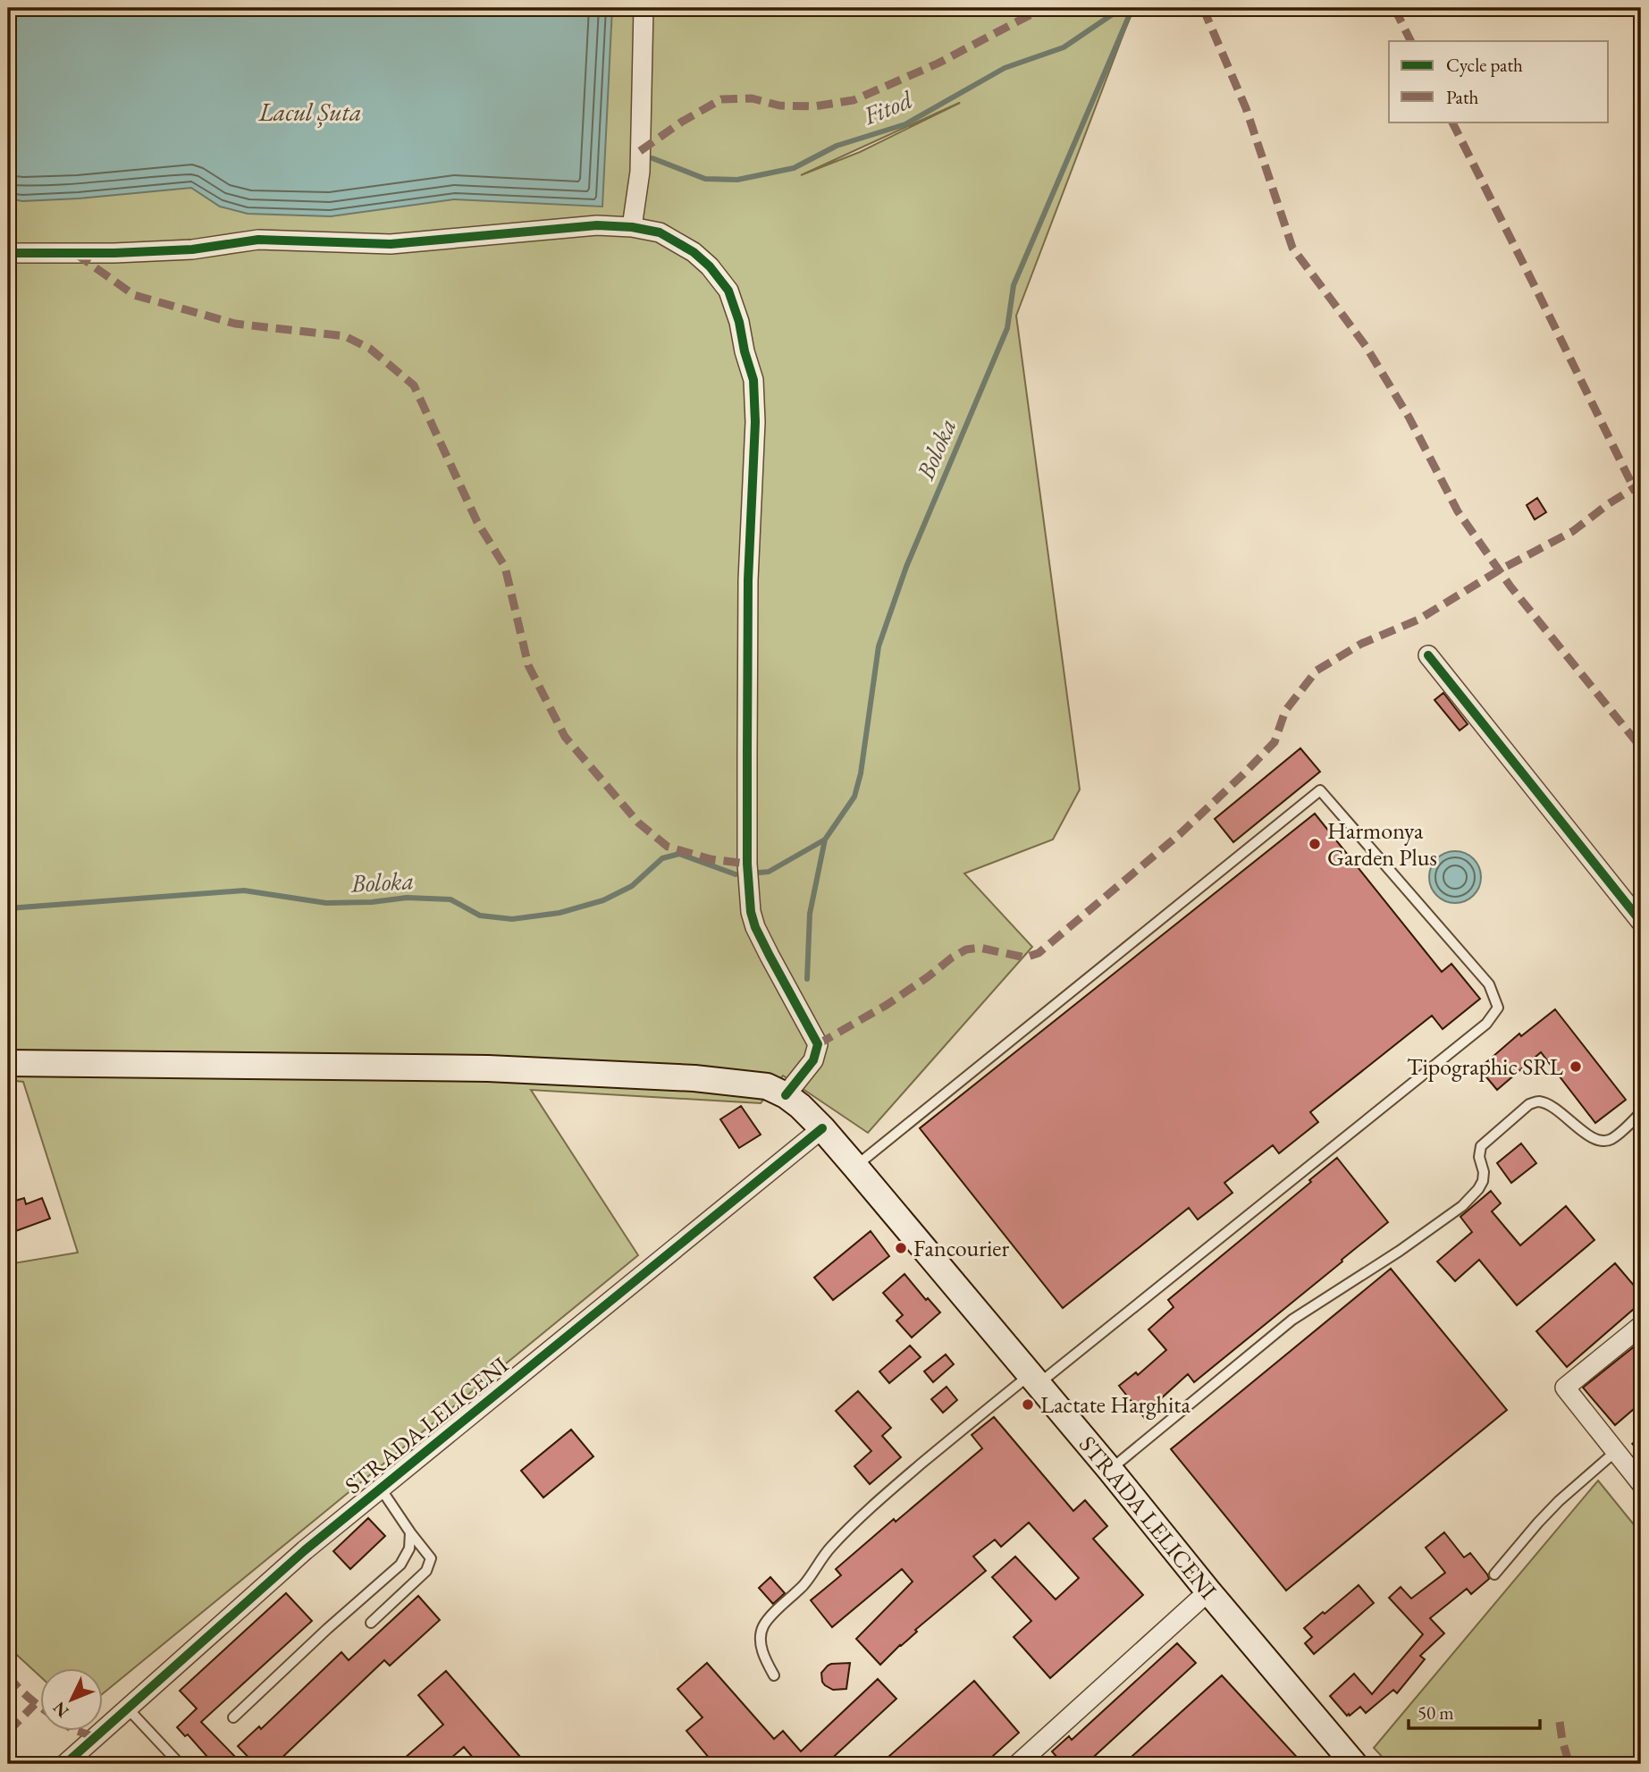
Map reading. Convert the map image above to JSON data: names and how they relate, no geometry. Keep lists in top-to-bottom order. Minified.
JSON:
{"streets":{"main road":["STRADA LELICENI"]},"water":["Fitod","Lacul Șuta","Boloka"],"places":["Harmonya Garden Plus","Tipographic SRL","Fancourier","Lactate Harghita"],"legend":["Cycle path","Path"],"scale_bar":"50 m","north":"bottom left"}
